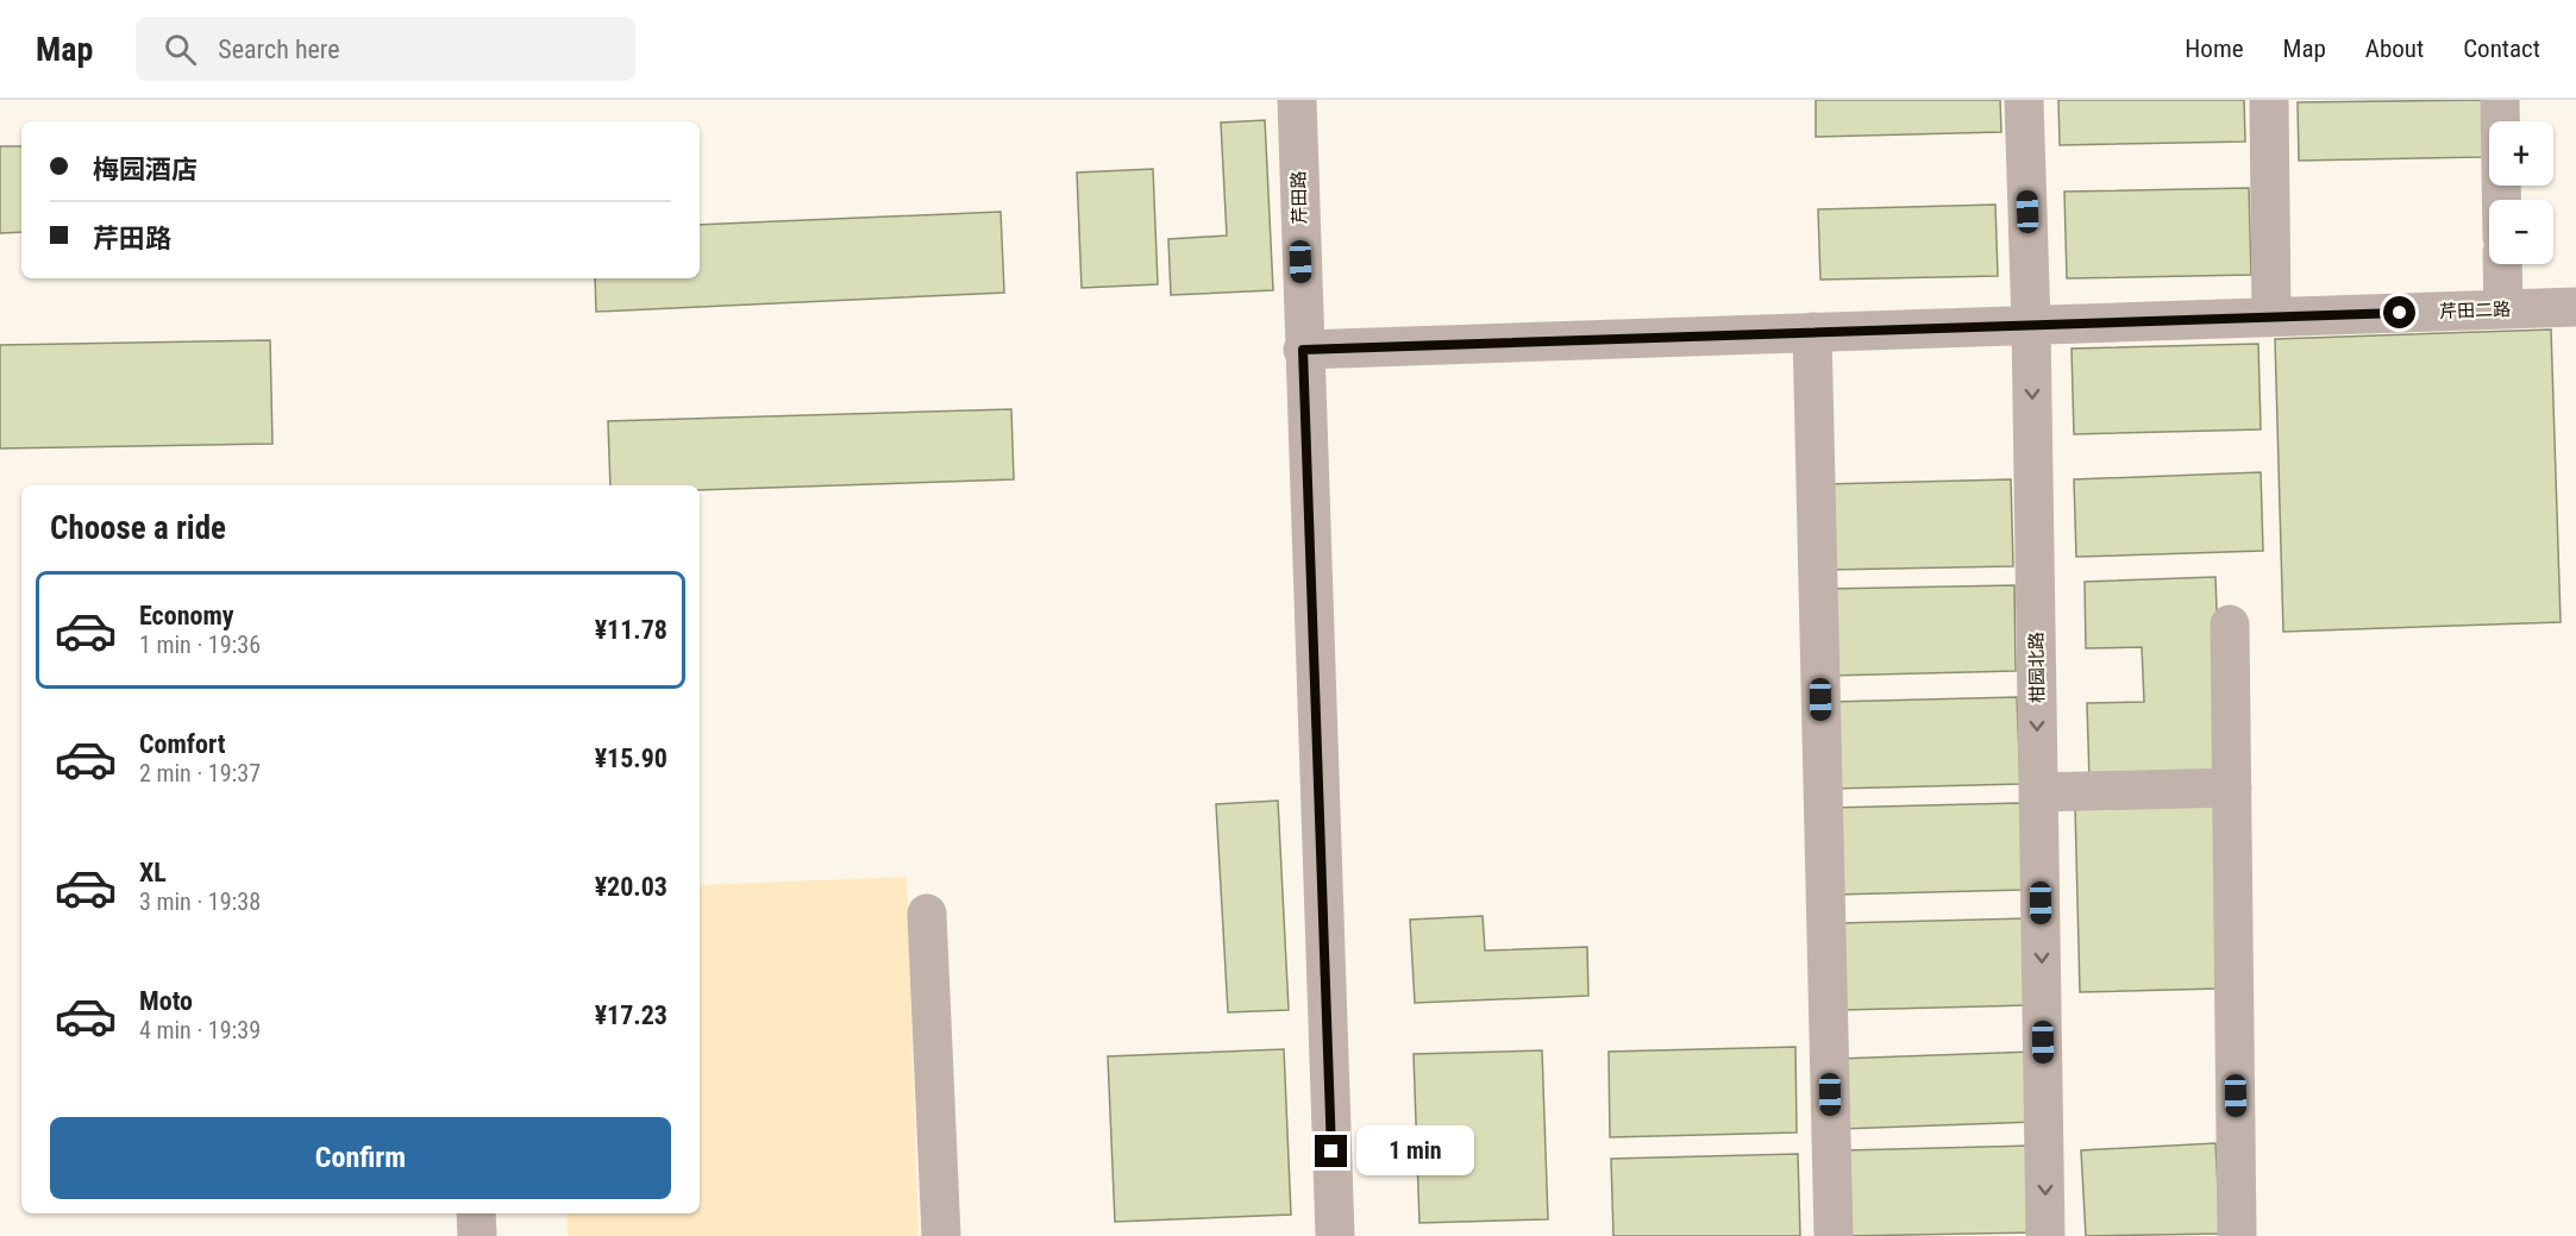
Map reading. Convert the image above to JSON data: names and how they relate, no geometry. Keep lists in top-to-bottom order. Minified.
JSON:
{"streets":{"street":["芹田路","芹田二路","柑园北路"]},"crossings":[["芹田路","芹田二路"],["芹田二路","柑园北路"]],"page":{"header":"Map","search":"Search here","nav":["Home","Map","About","Contact"],"map_buttons":["+","−"],"banner":["梅园酒店","芹田路"],"heading":"Choose a ride","list":[{"name":"Economy","note":"1 min · 19:36","value":"¥11.78"},{"name":"Comfort","note":"2 min · 19:37","value":"¥15.90"},{"name":"XL","note":"3 min · 19:38","value":"¥20.03"},{"name":"Moto","note":"4 min · 19:39","value":"¥17.23"}],"buttons":"Confirm","bubble":"1 min"}}
